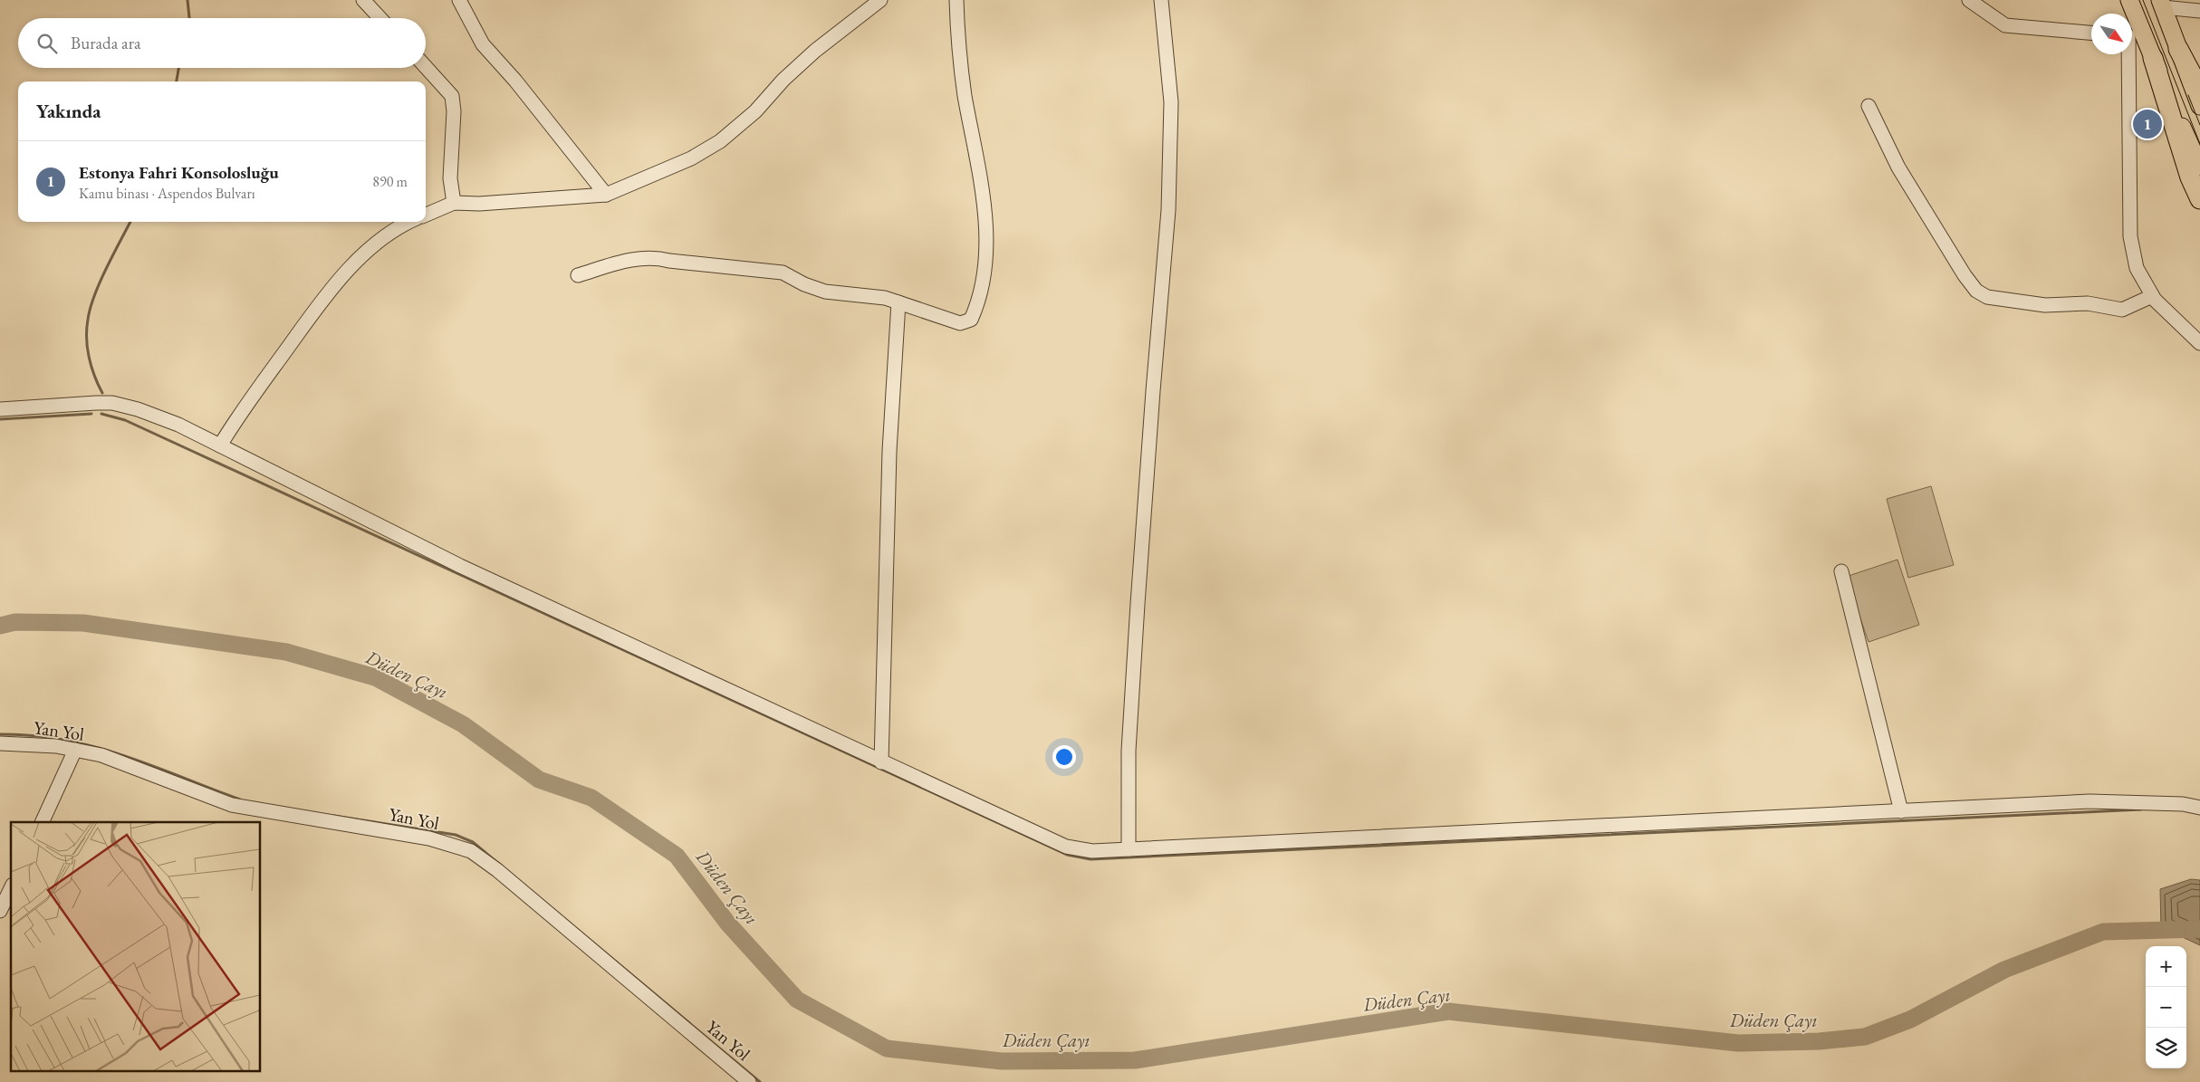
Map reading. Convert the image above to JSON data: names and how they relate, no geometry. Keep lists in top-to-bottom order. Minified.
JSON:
{"streets":{"street":["Yan Yol"]},"water":["Düden Çayı"],"north":"bottom right","page":{"search":"Burada ara","heading":"Yakında","pins":"1","list":[{"mark":"1","name":"Estonya Fahri Konsolosluğu","note":"Kamu binası · Aspendos Bulvarı","value":"890 m"}],"map_buttons":["+","−"]}}
